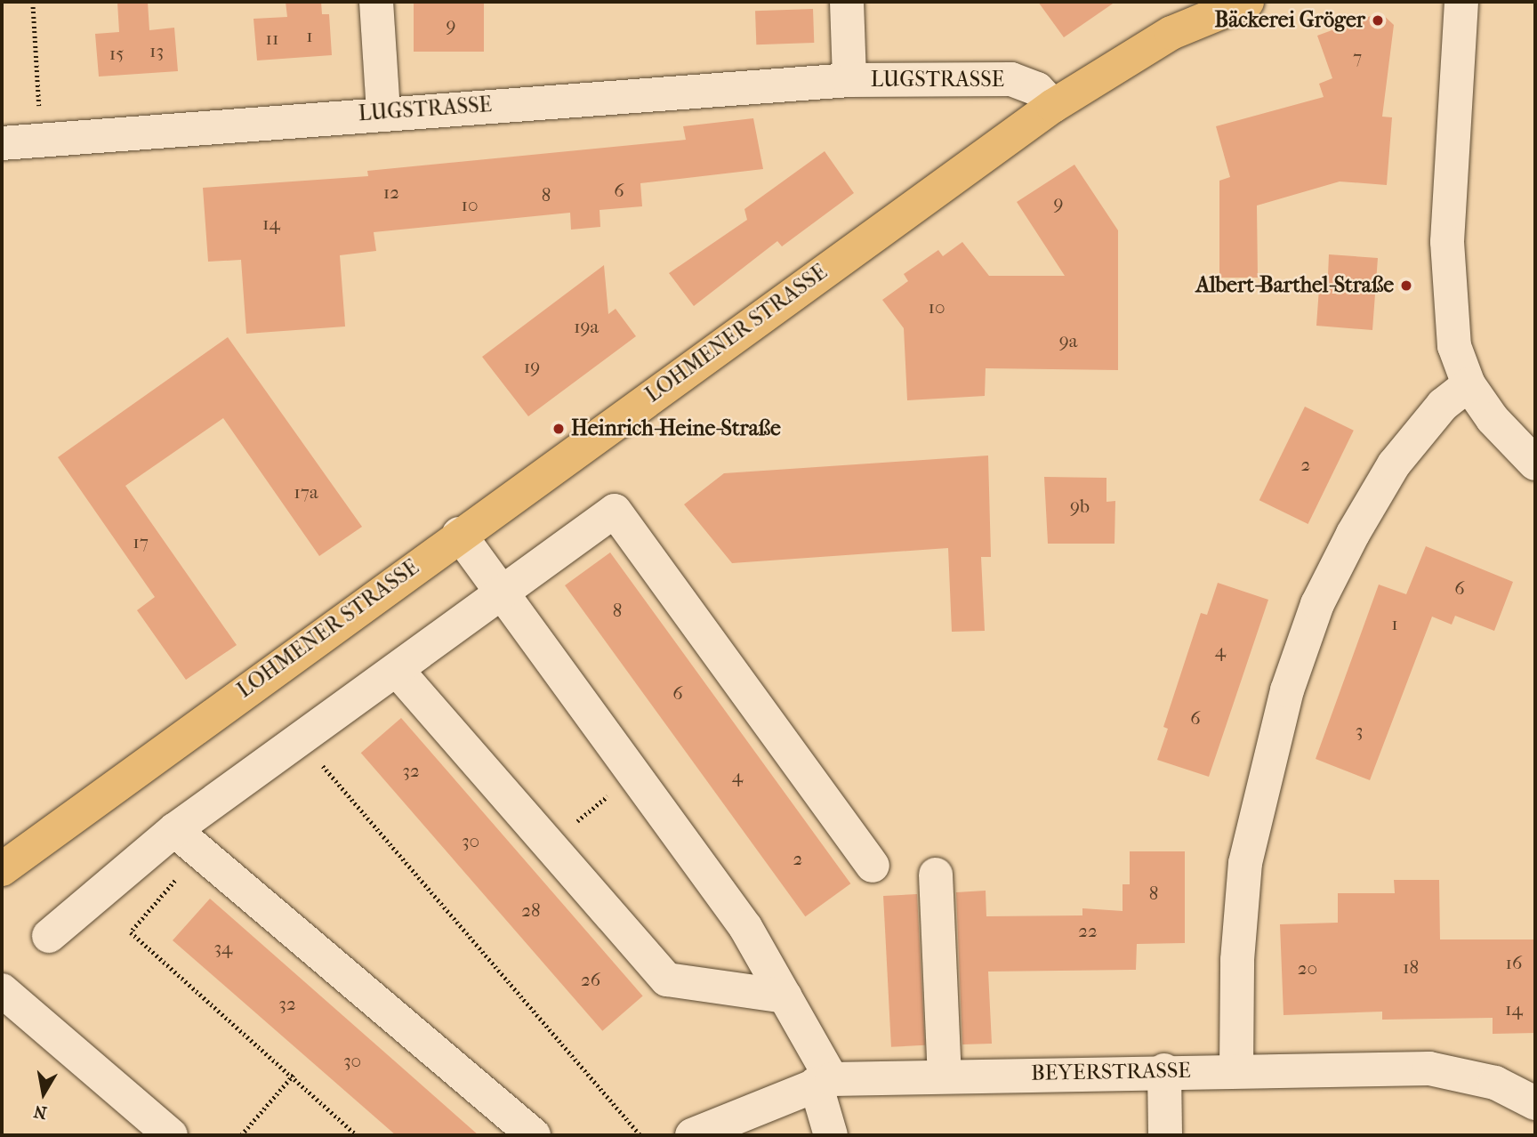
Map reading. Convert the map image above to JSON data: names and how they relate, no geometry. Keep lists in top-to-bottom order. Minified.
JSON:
{"streets":{"main road":["LOHMENER STRASSE"],"street":["LUGSTRASSE","BEYERSTRASSE"]},"crossings":[["LUGSTRASSE","LOHMENER STRASSE"]],"places":["Bäckerei Gröger","Albert-Barthel-Straße","Heinrich-Heine-Straße"],"house_numbers":["9","1","11","13","15","7","6","12","8","9","10","14","10","19a","9a","19","2","17a","9b","17","6","8","1","4","6","6","3","32","4","30","2","8","28","22","34","16","18","20","26","32","14","30"],"north":"bottom"}
